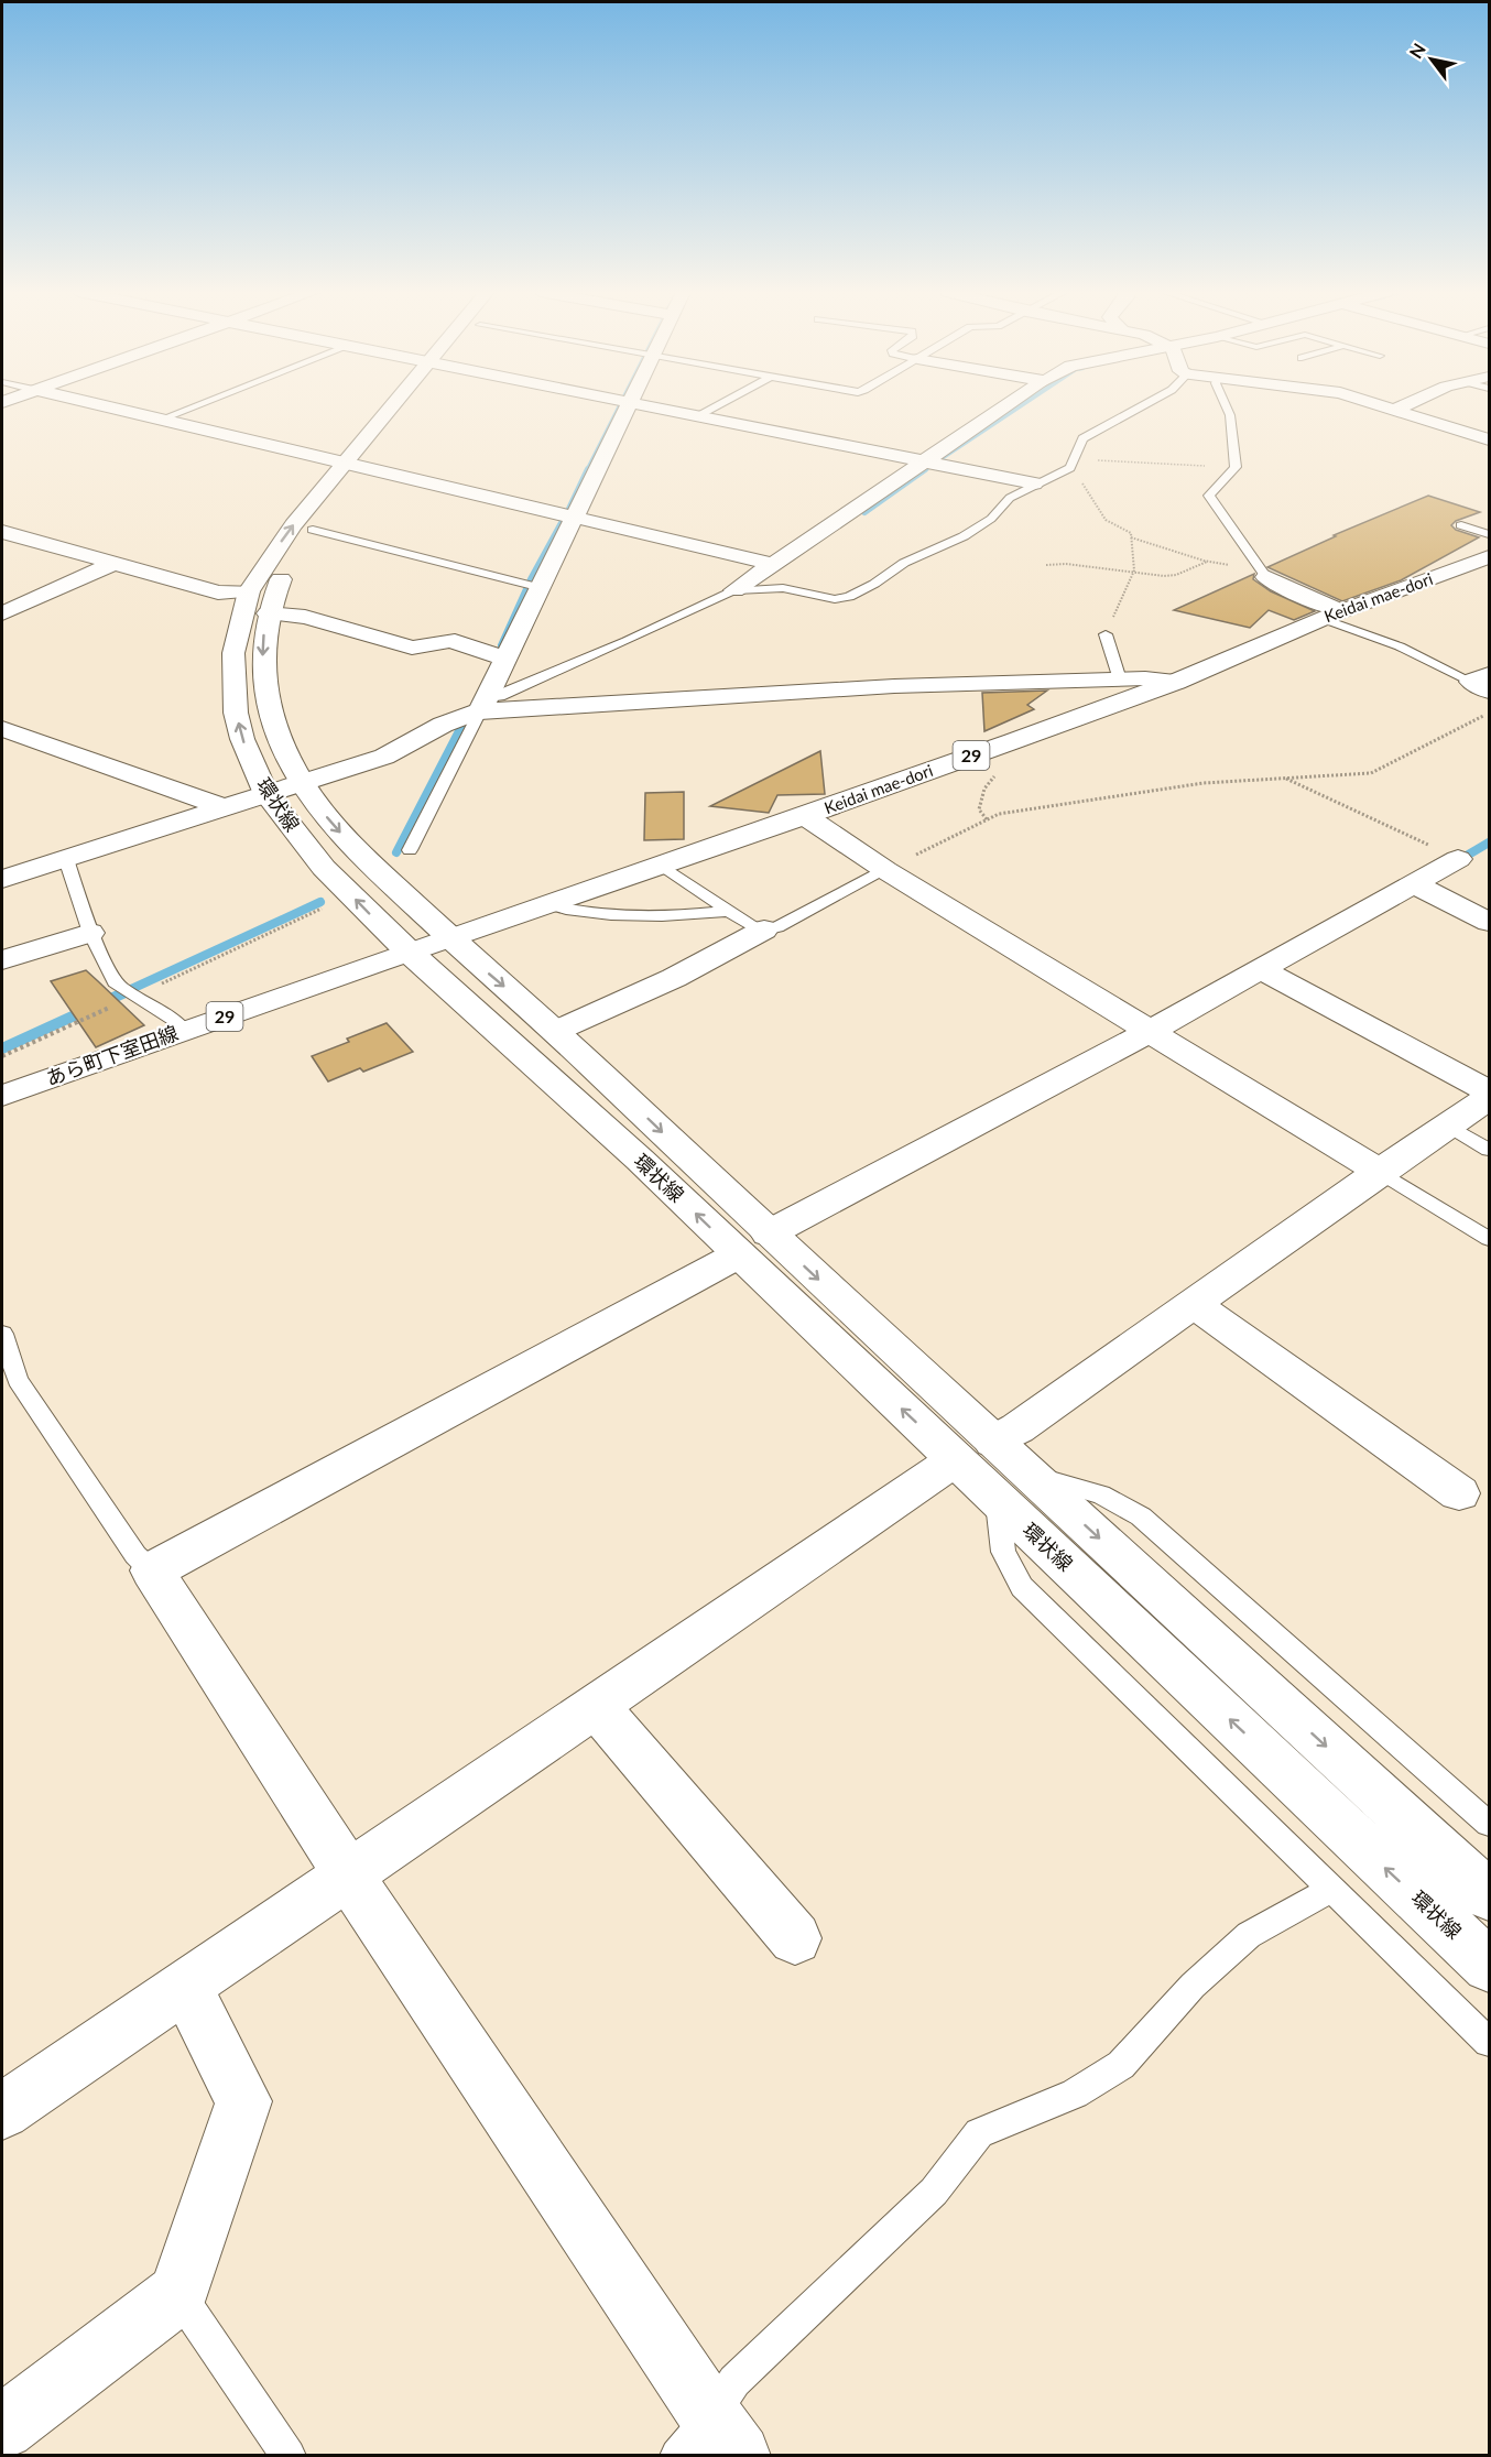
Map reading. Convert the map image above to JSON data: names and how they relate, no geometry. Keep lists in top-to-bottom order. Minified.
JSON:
{"streets":{"street":["Keidai mae-dori","29","環状線","あら町下室田線"]},"crossings":[["Keidai mae-dori","環状線"],["Keidai mae-dori","あら町下室田線"],["環状線","あら町下室田線"]],"north":"top left"}
